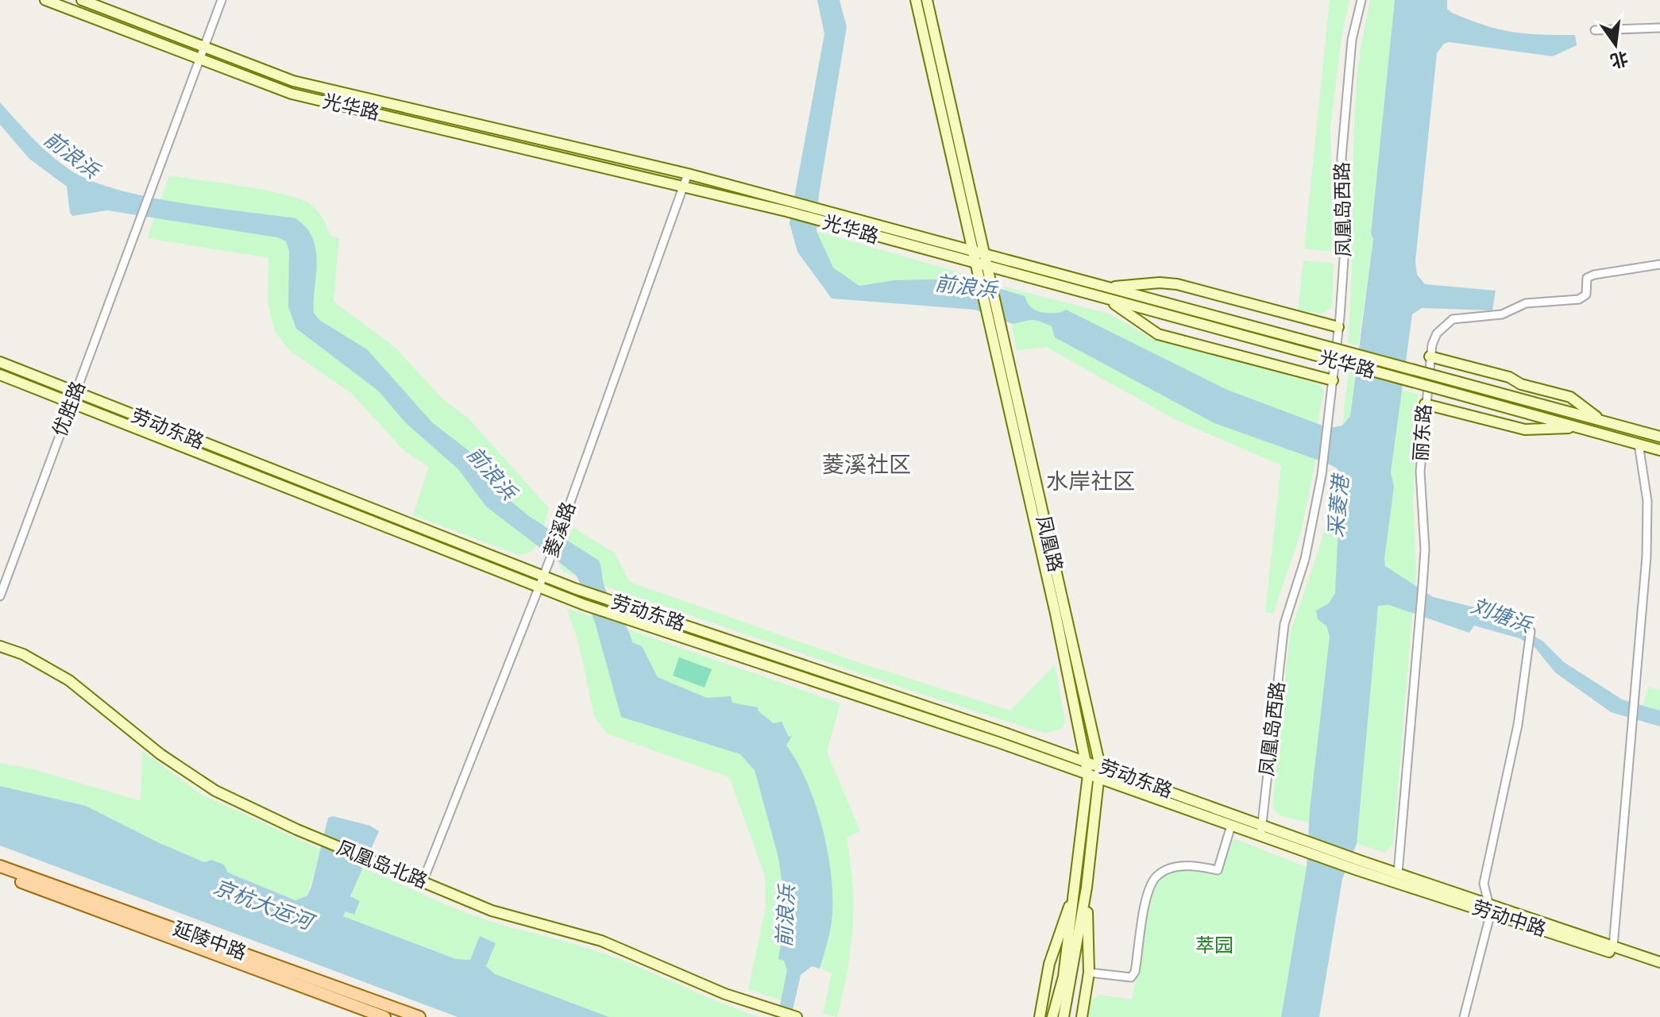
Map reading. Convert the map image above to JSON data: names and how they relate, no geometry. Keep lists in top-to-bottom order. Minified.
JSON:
{"streets":{"main road":["光华路","劳动东路","凤凰路","凤凰岛北路","劳动中路","延陵中路"],"street":["凤凰岛西路","优胜路","丽东路","菱溪路"]},"crossings":[["光华路","优胜路"],["光华路","菱溪路"],["光华路","凤凰路"],["凤凰岛西路","劳动东路"],["优胜路","劳动东路"],["劳动东路","菱溪路"],["劳动东路","凤凰路"],["劳动东路","劳动中路"],["丽东路","劳动中路"],["菱溪路","凤凰岛北路"]],"districts":["菱溪社区","水岸社区"],"water":["前浪浜","采菱港","刘塘浜","京杭大运河"],"parks":["萃园"],"north":"bottom"}
